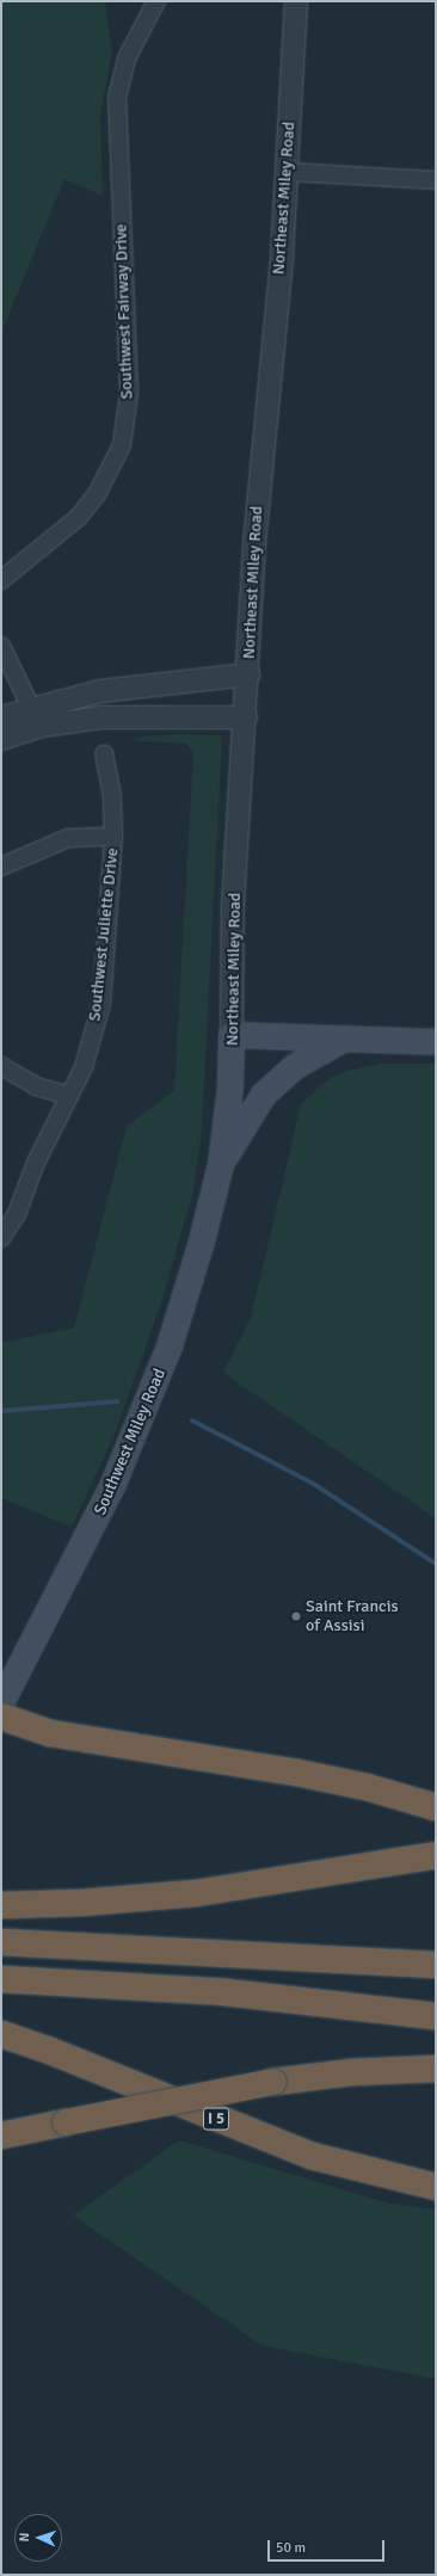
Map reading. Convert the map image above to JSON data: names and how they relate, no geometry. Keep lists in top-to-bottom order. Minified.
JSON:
{"streets":{"highway":["I 5"],"main road":["Northeast Miley Road","Southwest Miley Road"],"street":["Southwest Fairway Drive","Southwest Juliette Drive"]},"crossings":[["Northeast Miley Road","Southwest Miley Road"]],"places":["Saint Francis of Assisi"],"scale_bar":"50 m","north":"left"}
